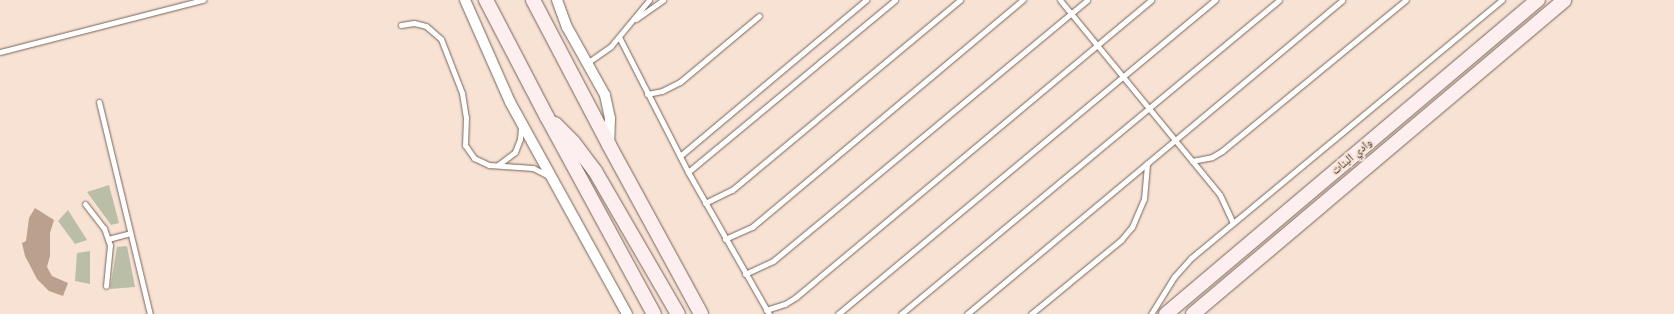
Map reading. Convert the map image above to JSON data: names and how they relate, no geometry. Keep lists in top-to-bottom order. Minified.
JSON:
{"streets":{"street":["وادي البنات"]}}
